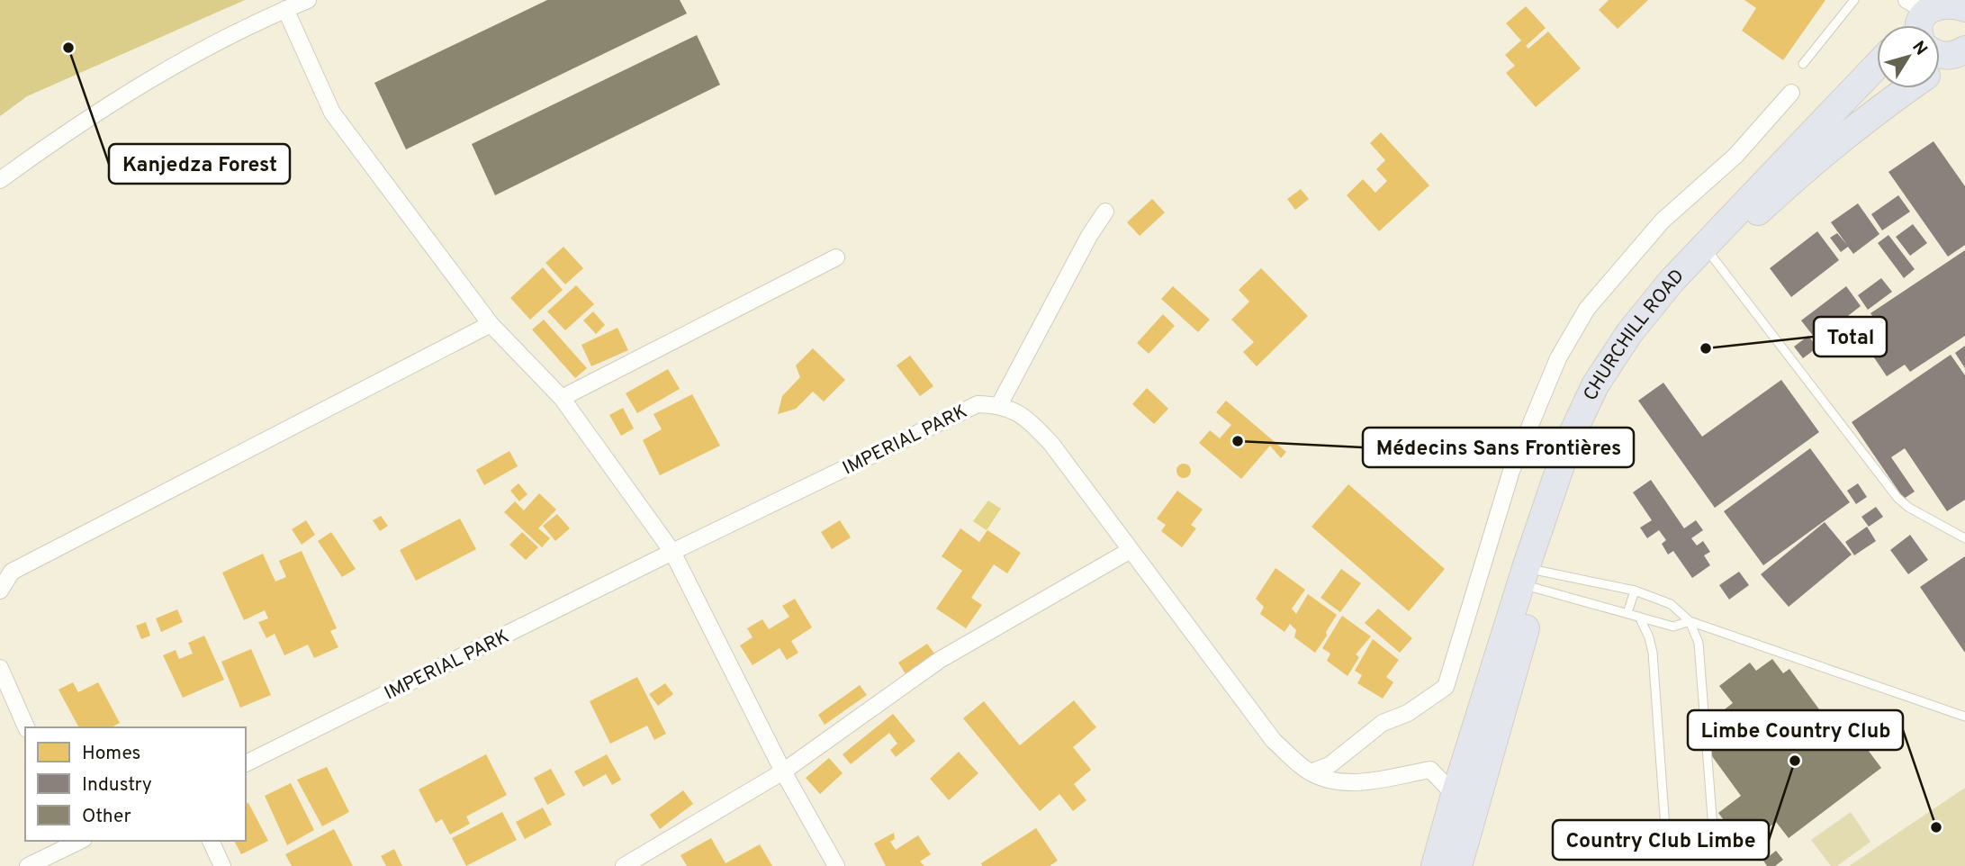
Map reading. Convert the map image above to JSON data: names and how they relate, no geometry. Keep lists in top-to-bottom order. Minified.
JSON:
{"streets":{"highway":["CHURCHILL ROAD"],"street":["IMPERIAL PARK"]},"places":["Kanjedza Forest","Total","Médecins Sans Frontières","Country Club Limbe","Limbe Country Club"],"legend":["Homes","Industry","Other"],"north":"top right"}
